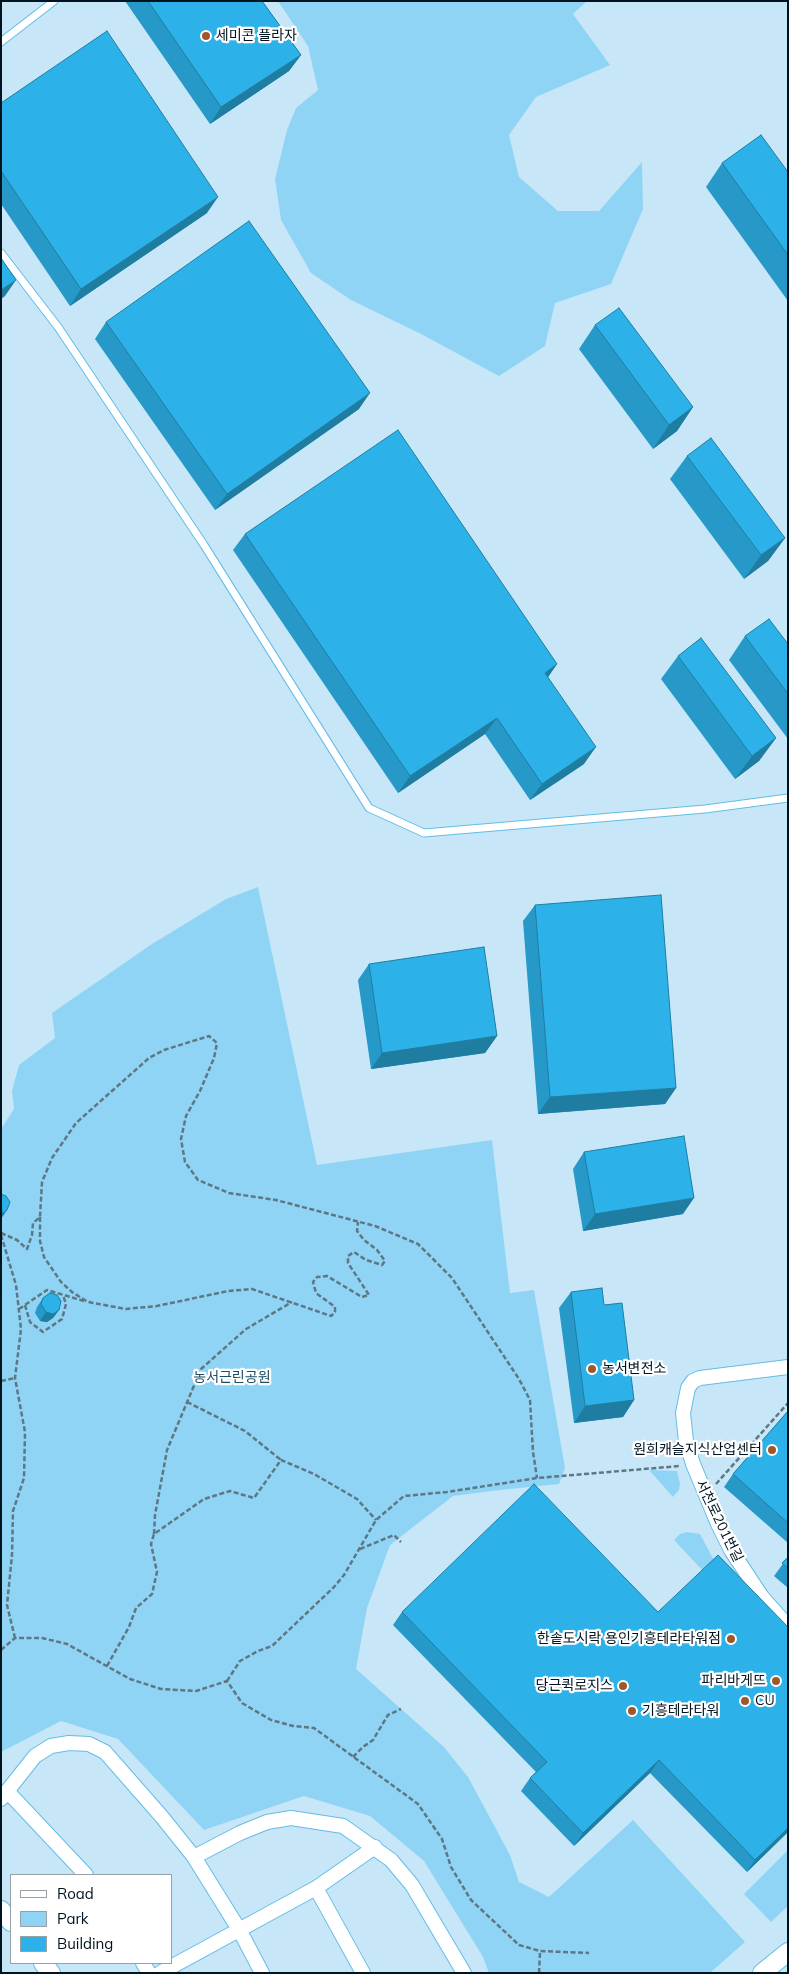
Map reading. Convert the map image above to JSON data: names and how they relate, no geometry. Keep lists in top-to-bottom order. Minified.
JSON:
{"streets":{"street":["서천로201번길"]},"parks":["농서근린공원"],"places":["세미콘 플라자","농서변전소","원희캐슬지식산업센터","한솥도시락 용인기흥테라타워점","파리바게뜨","당근퀵로지스","CU","기흥테라타워"],"legend":["Road","Park","Building"]}
